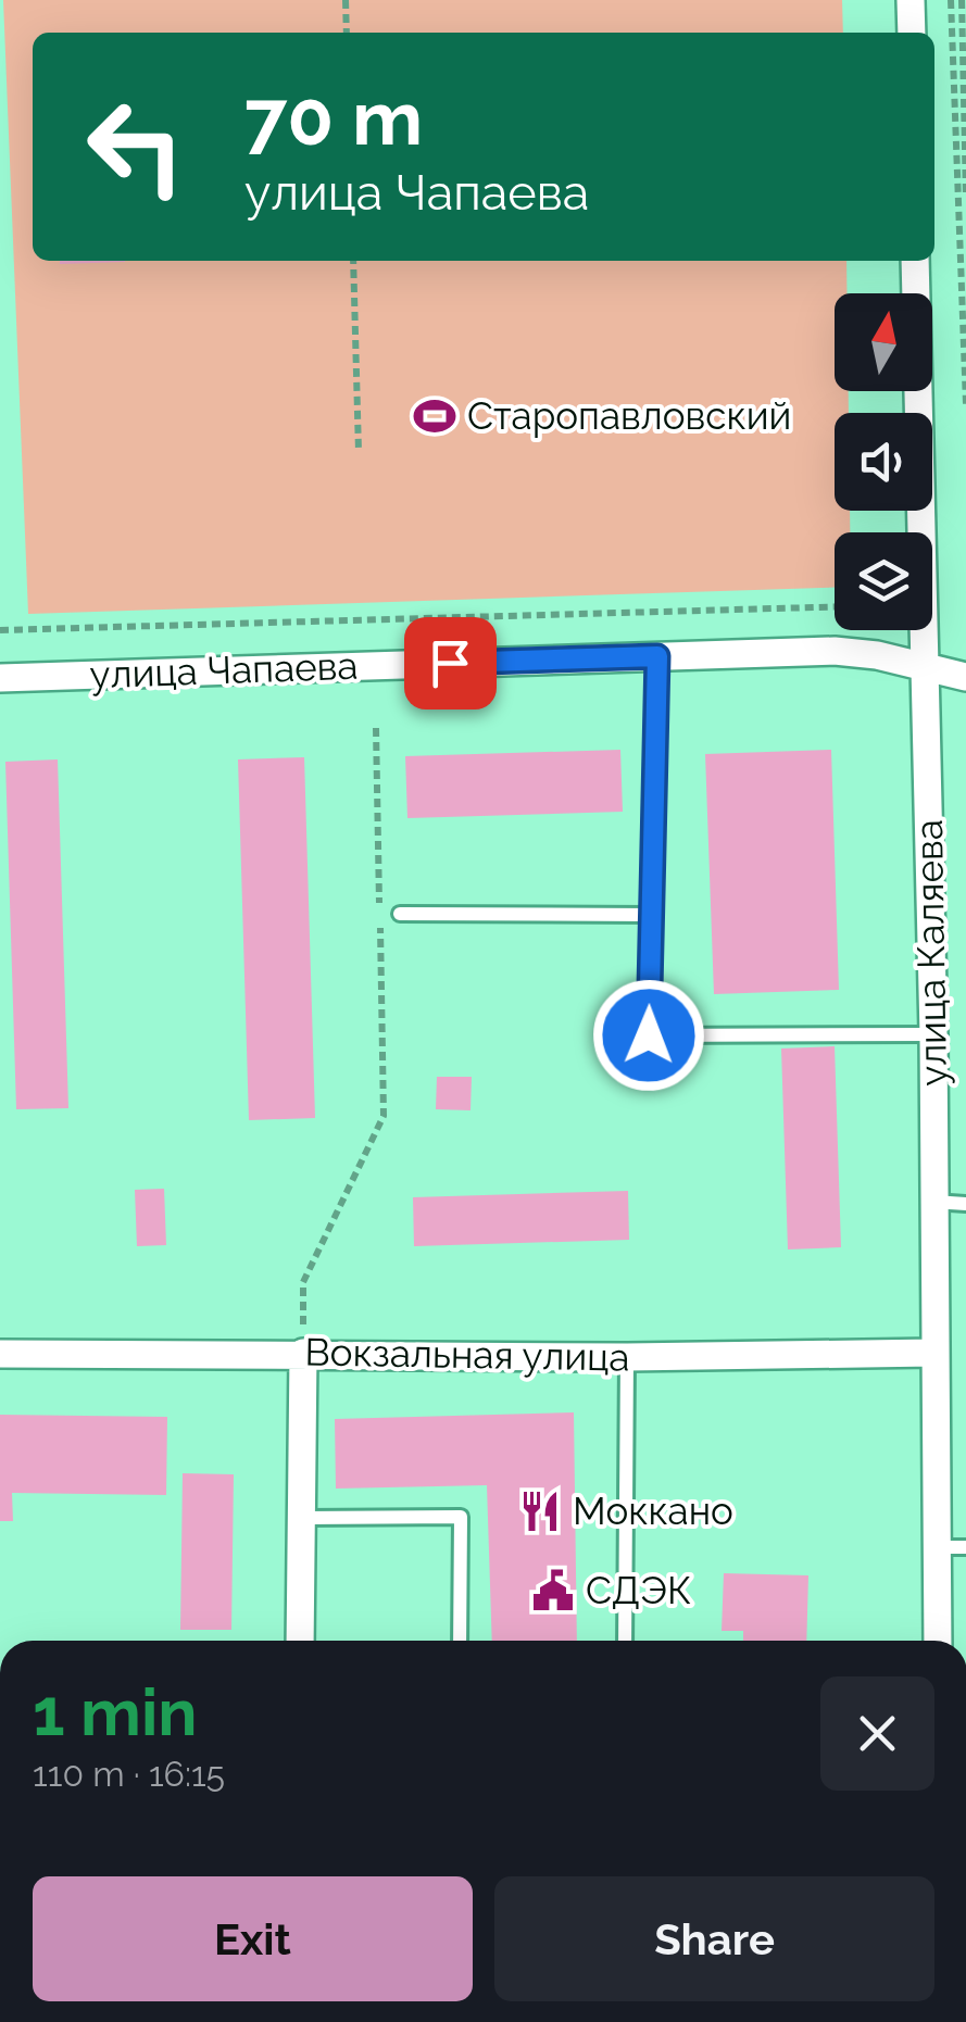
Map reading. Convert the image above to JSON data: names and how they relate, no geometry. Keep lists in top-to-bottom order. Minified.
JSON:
{"streets":{"street":["улица Чапаева","улица Каляева","Вокзальная улица"]},"crossings":[["улица Чапаева","улица Каляева"],["улица Каляева","Вокзальная улица"]],"places":{"sports":["Старопавловский"],"restaurant":["Моккано"],"public building":["СДЭК"]},"north":"top","page":{"turn":["70 m","улица Чапаева"],"heading":["1 min","110 m · 16:15"],"buttons":["Exit","Share"]}}
